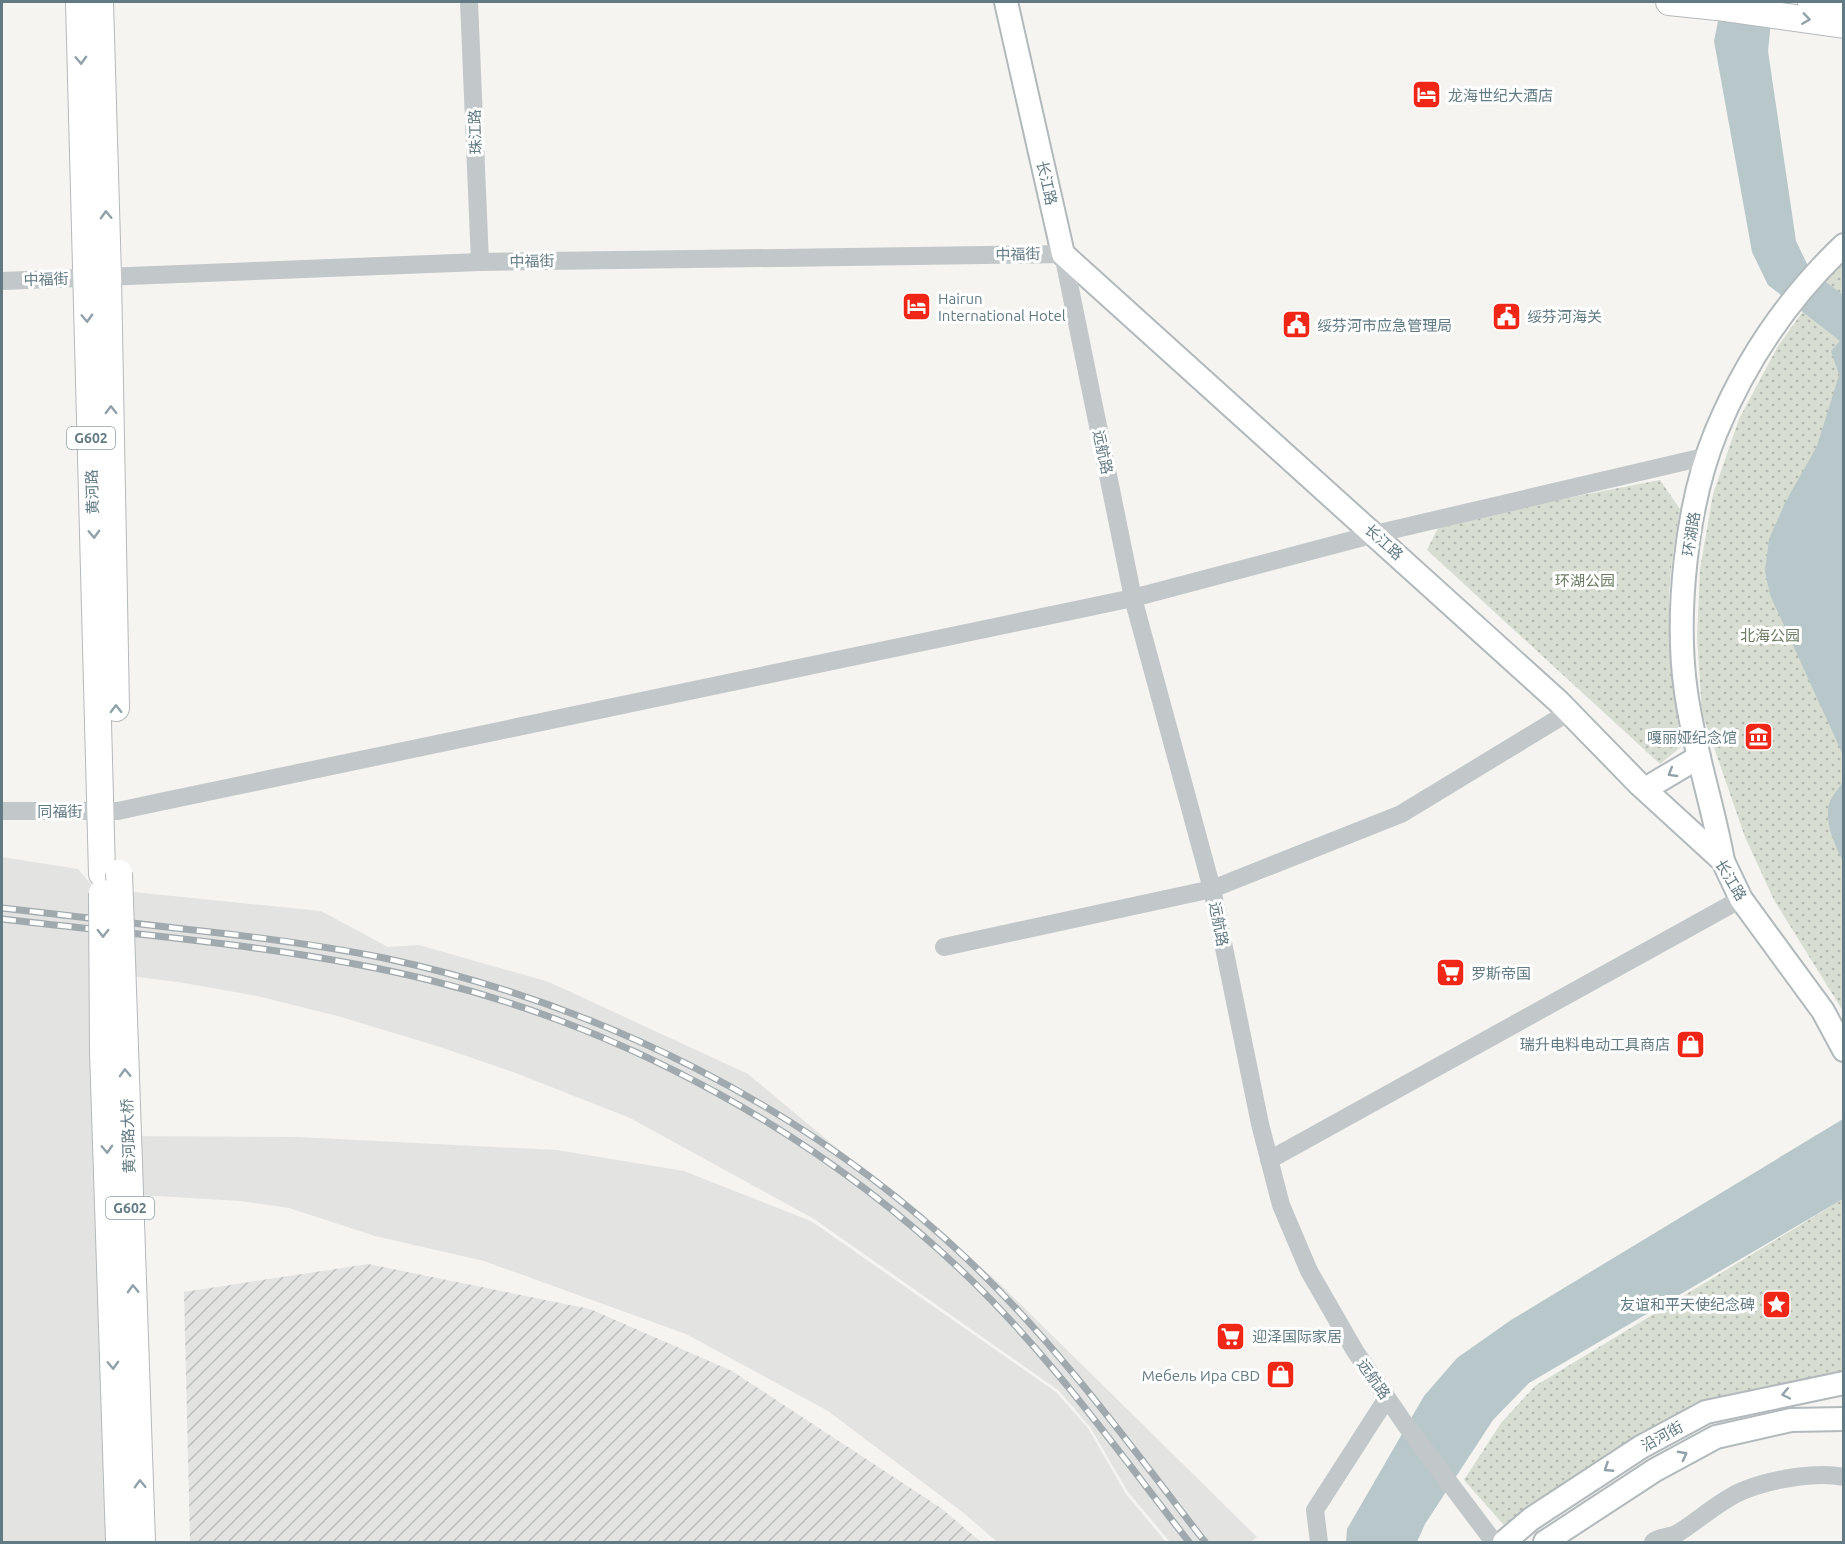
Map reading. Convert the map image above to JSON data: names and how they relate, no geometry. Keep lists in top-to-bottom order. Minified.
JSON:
{"streets":{"highway":["G602","黄河路","黄河路大桥"],"main road":["长江路","环湖路","沿河街"],"street":["珠江路","中福街","远航路","同福街"]},"crossings":[["珠江路","中福街"],["长江路","中福街"],["长江路","远航路"],["长江路","环湖路"],["长江路","同福街"],["中福街","远航路"],["中福街","黄河路"],["远航路","同福街"],["黄河路","同福街"],["黄河路","黄河路大桥"],["环湖路","同福街"]],"parks":["环湖公园","北海公园"],"places":{"hotel":["龙海世纪大酒店","Hairun International Hotel"],"public building":["绥芬河海关","绥芬河市应急管理局"],"museum":["嘎丽娅纪念馆"],"supermarket":["罗斯帝国","迎泽国际家居"],"shop":["瑞升电料电动工具商店","Мебель Ира CBD"],"place":["友谊和平天使纪念碑"]}}
